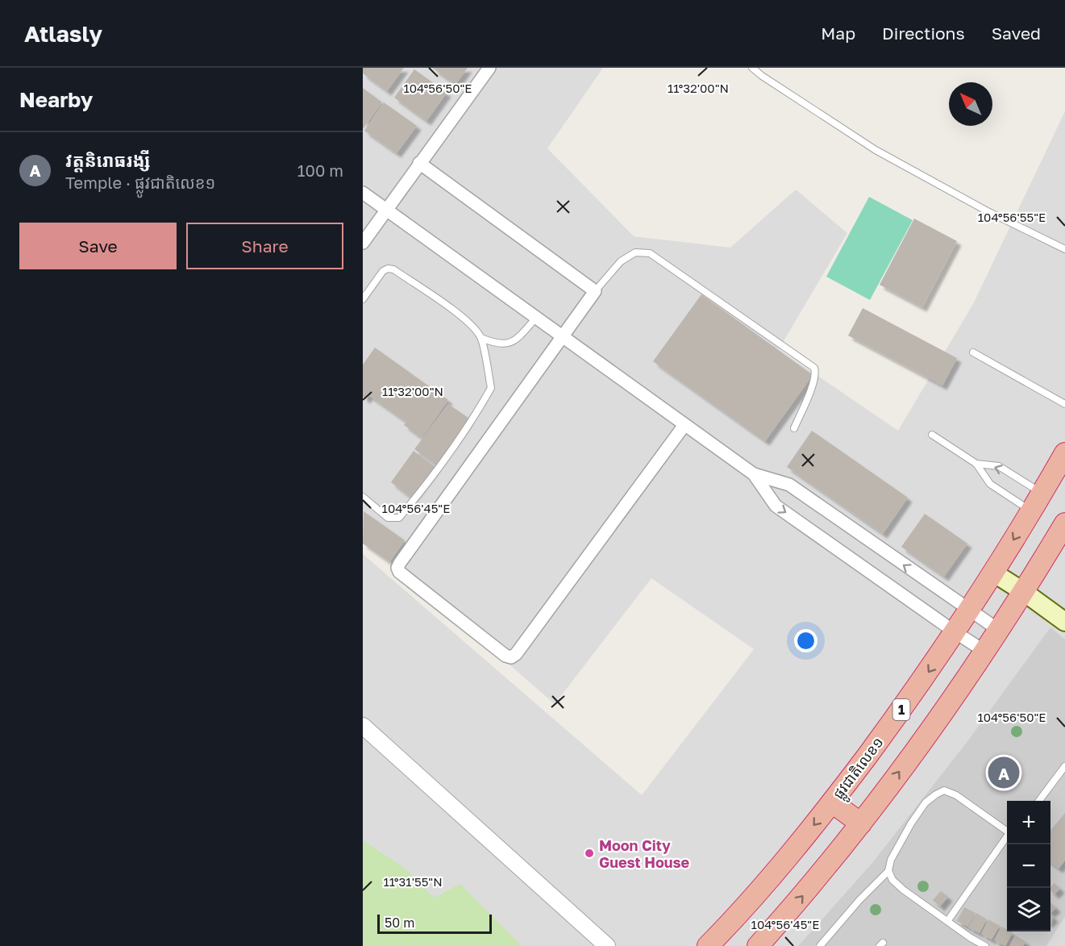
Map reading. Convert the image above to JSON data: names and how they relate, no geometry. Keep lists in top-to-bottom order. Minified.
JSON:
{"streets":{"highway":["1","ផ្លូវជាតិលេខ១"]},"places":["Moon City Guest House"],"scale_bar":"50 m","north":"top left","page":{"header":"Atlasly","nav":["Map","Directions","Saved"],"heading":"Nearby","list":[{"mark":"A","name":"វត្តនិរោធរង្សី","note":"Temple · ផ្លូវជាតិលេខ១","value":"100 m"}],"buttons":["Save","Share"],"pins":"A","map_buttons":["+","−"],"scale":"50 m"},"coordinates":["11°32'00\"N","104°56'50\"E","104°56'55\"E","104°56'45\"E","11°31'55\"N"]}
